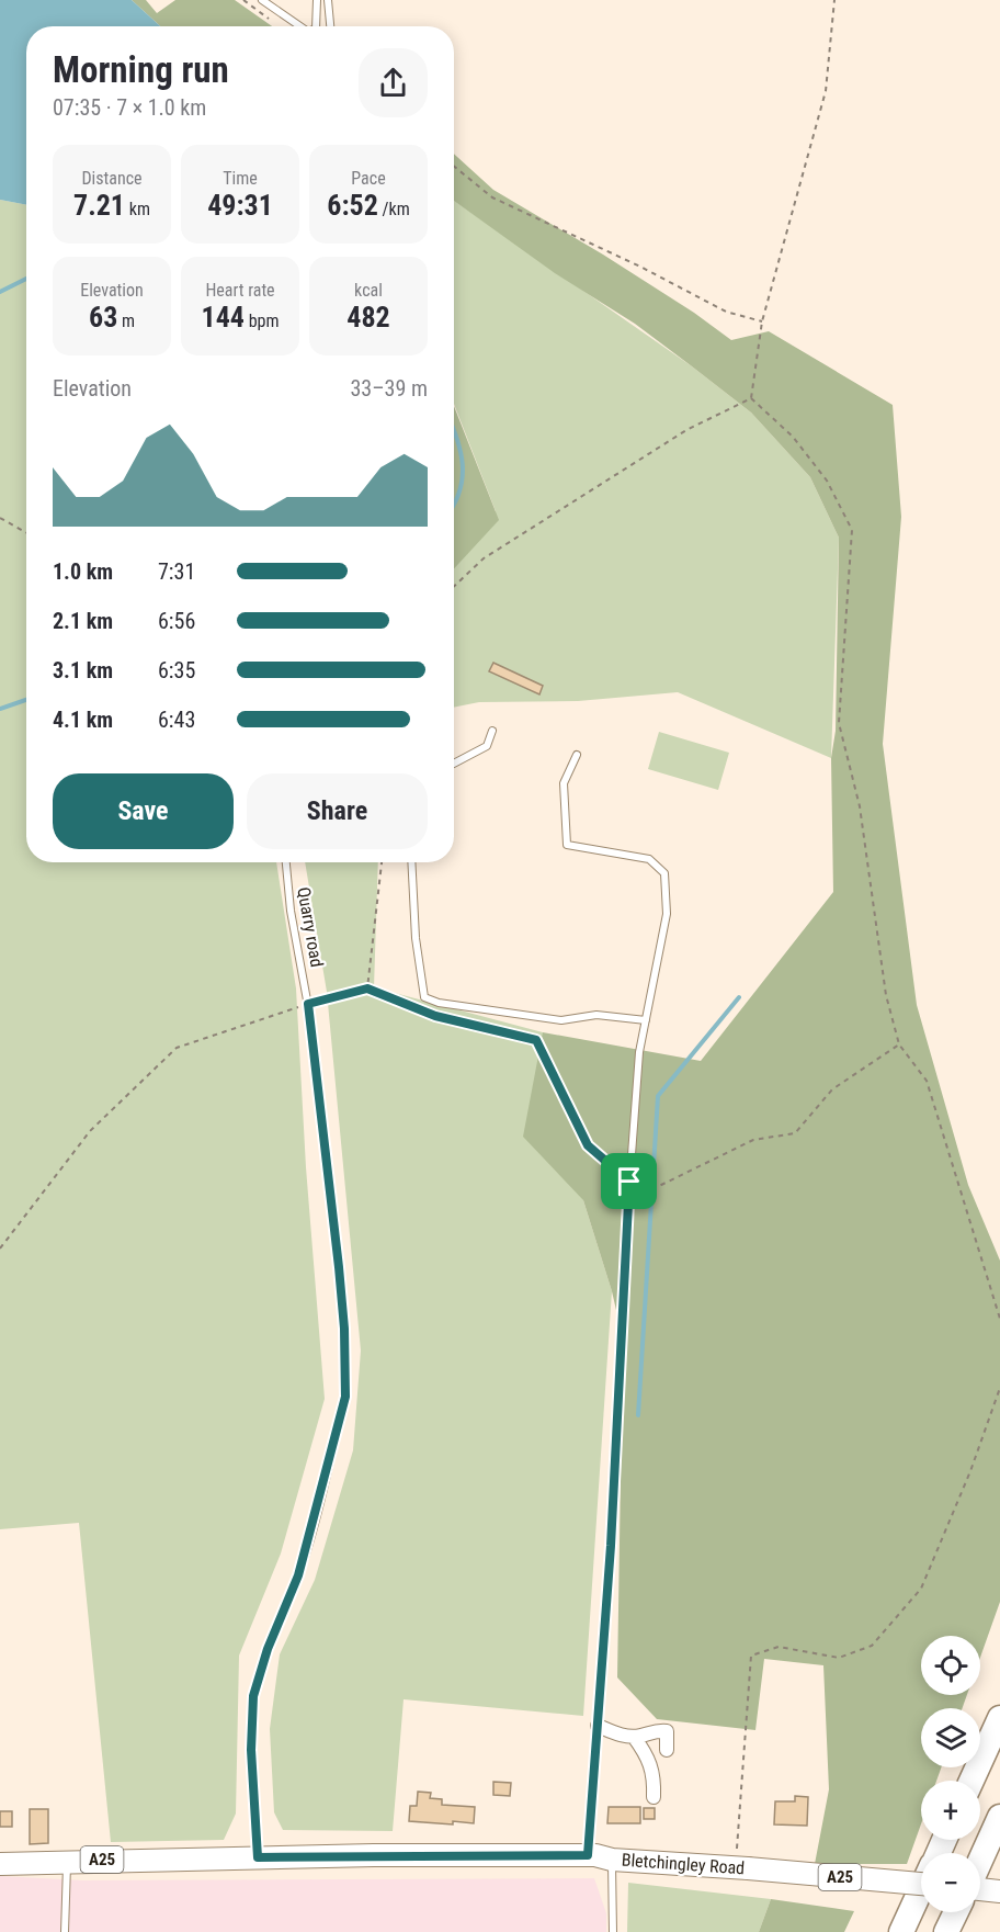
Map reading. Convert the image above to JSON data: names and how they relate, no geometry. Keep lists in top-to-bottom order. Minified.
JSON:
{"streets":{"main road":["A25","Bletchingley Road"],"lane":["Quarry road"]},"crossings":[["Quarry road","Bletchingley Road"]],"page":{"heading":["Morning run","07:35 · 7 × 1.0 km"],"stats":[["Distance","7.21 km"],["Time","49:31"],["Pace","6:52 /km"],["Elevation","63 m"],["Heart rate","144 bpm"],["kcal","482"]],"chart":["Elevation","33–39 m"],"list":[{"name":"1.0 km","note":"7:31"},{"name":"2.1 km","note":"6:56"},{"name":"3.1 km","note":"6:35"},{"name":"4.1 km","note":"6:43"}],"buttons":["Save","Share"],"map_buttons":["+","−"]}}
